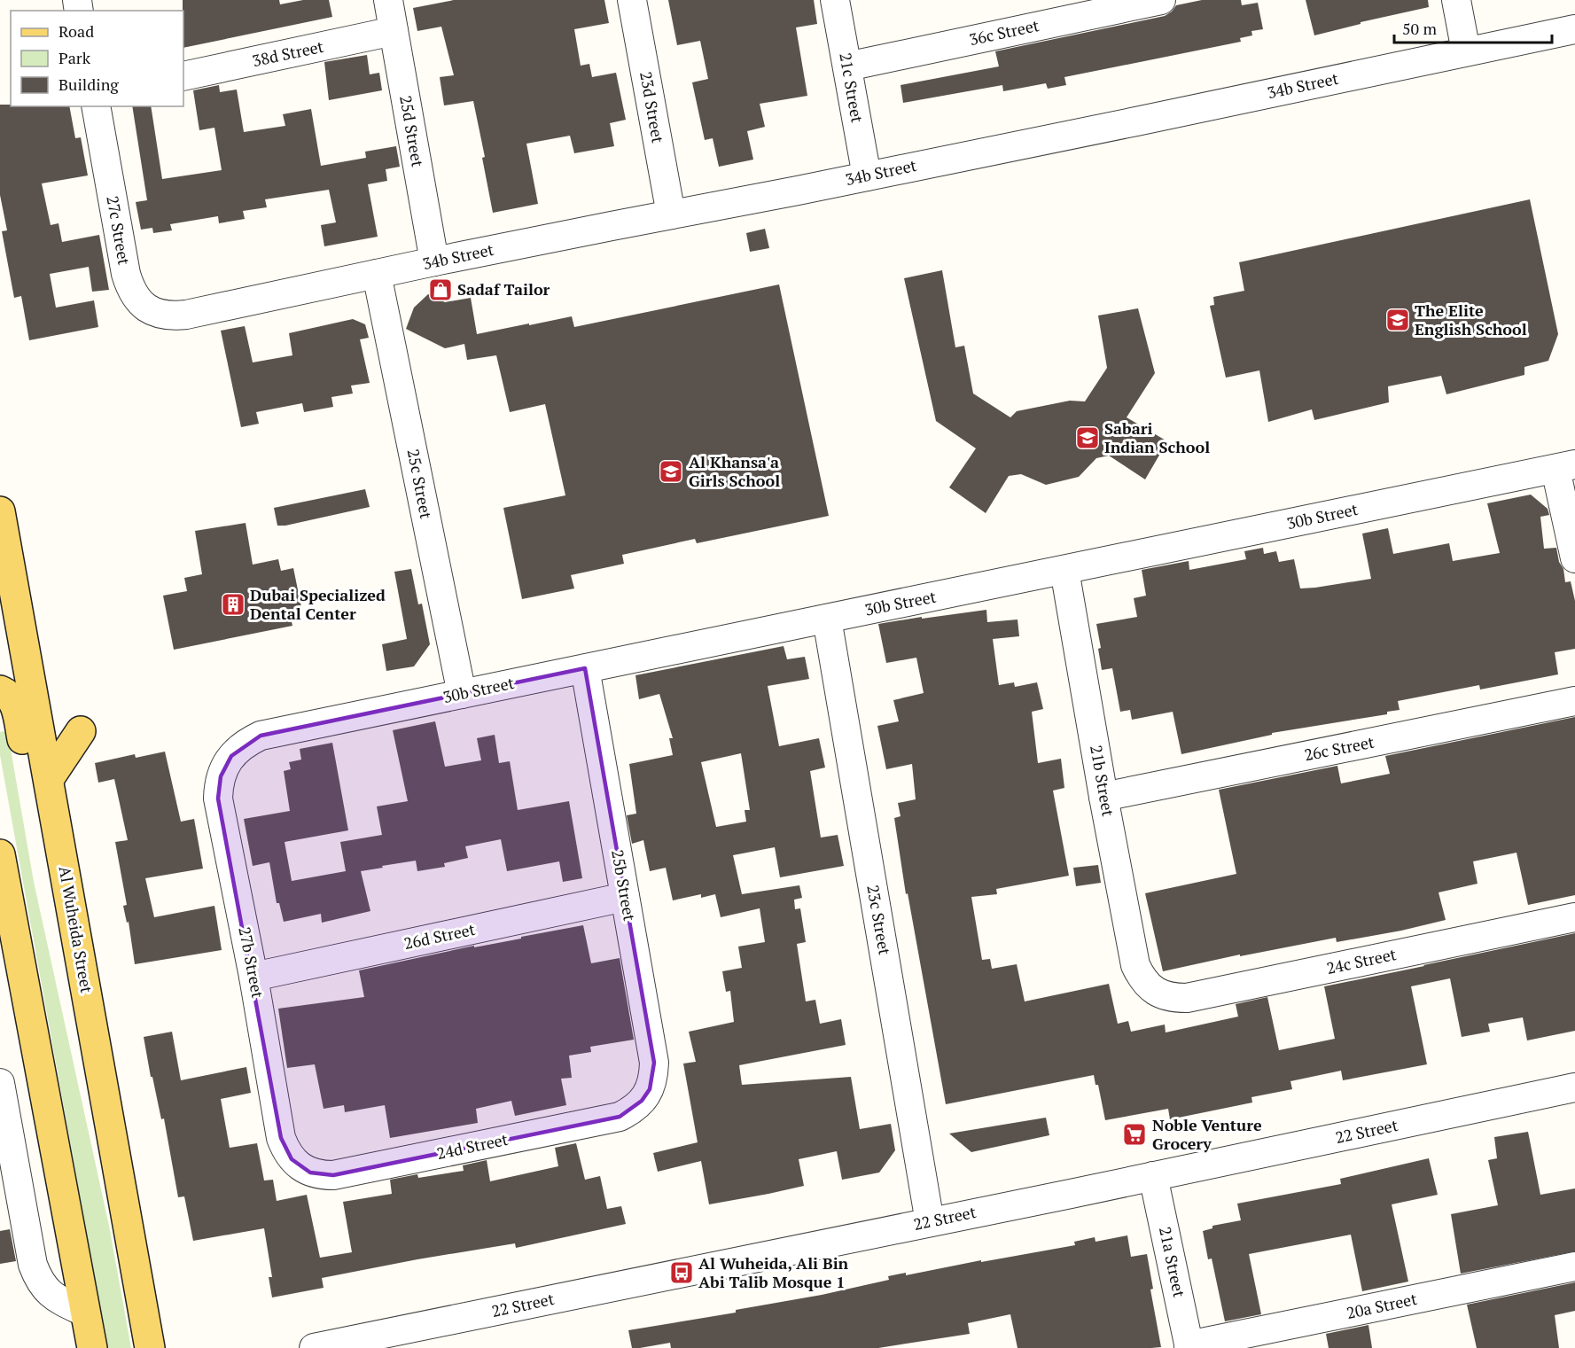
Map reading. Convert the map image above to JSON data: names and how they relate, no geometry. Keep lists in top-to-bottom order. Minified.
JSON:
{"streets":{"main road":["Al Wuheida Street"],"street":["36c Street","38d Street","34b Street","21c Street","23d Street","25d Street","27c Street","25c Street","30b Street","26c Street","21b Street","25b Street","23c Street","26d Street","24c Street","27b Street","22 Street","24d Street","21a Street","20a Street"]},"crossings":[["36c Street","21c Street"],["38d Street","25d Street"],["34b Street","21c Street"],["34b Street","23d Street"],["34b Street","25d Street"],["34b Street","27c Street"],["34b Street","25c Street"],["25c Street","30b Street"],["30b Street","21b Street"],["30b Street","25b Street"],["30b Street","23c Street"],["30b Street","27b Street"],["26c Street","21b Street"],["21b Street","24c Street"],["25b Street","26d Street"],["25b Street","24d Street"],["23c Street","22 Street"],["26d Street","27b Street"],["27b Street","24d Street"],["22 Street","21a Street"],["21a Street","20a Street"]],"places":{"shop":["Sadaf Tailor"],"school or university":["The Elite English School","Sabari Indian School","Al Khansa'a Girls School"],"building":["Dubai Specialized Dental Center"],"supermarket":["Noble Venture Grocery"],"bus stop":["Al Wuheida, Ali Bin Abi Talib Mosque 1"]},"legend":["Road","Park","Building"],"scale_bar":"50 m"}
